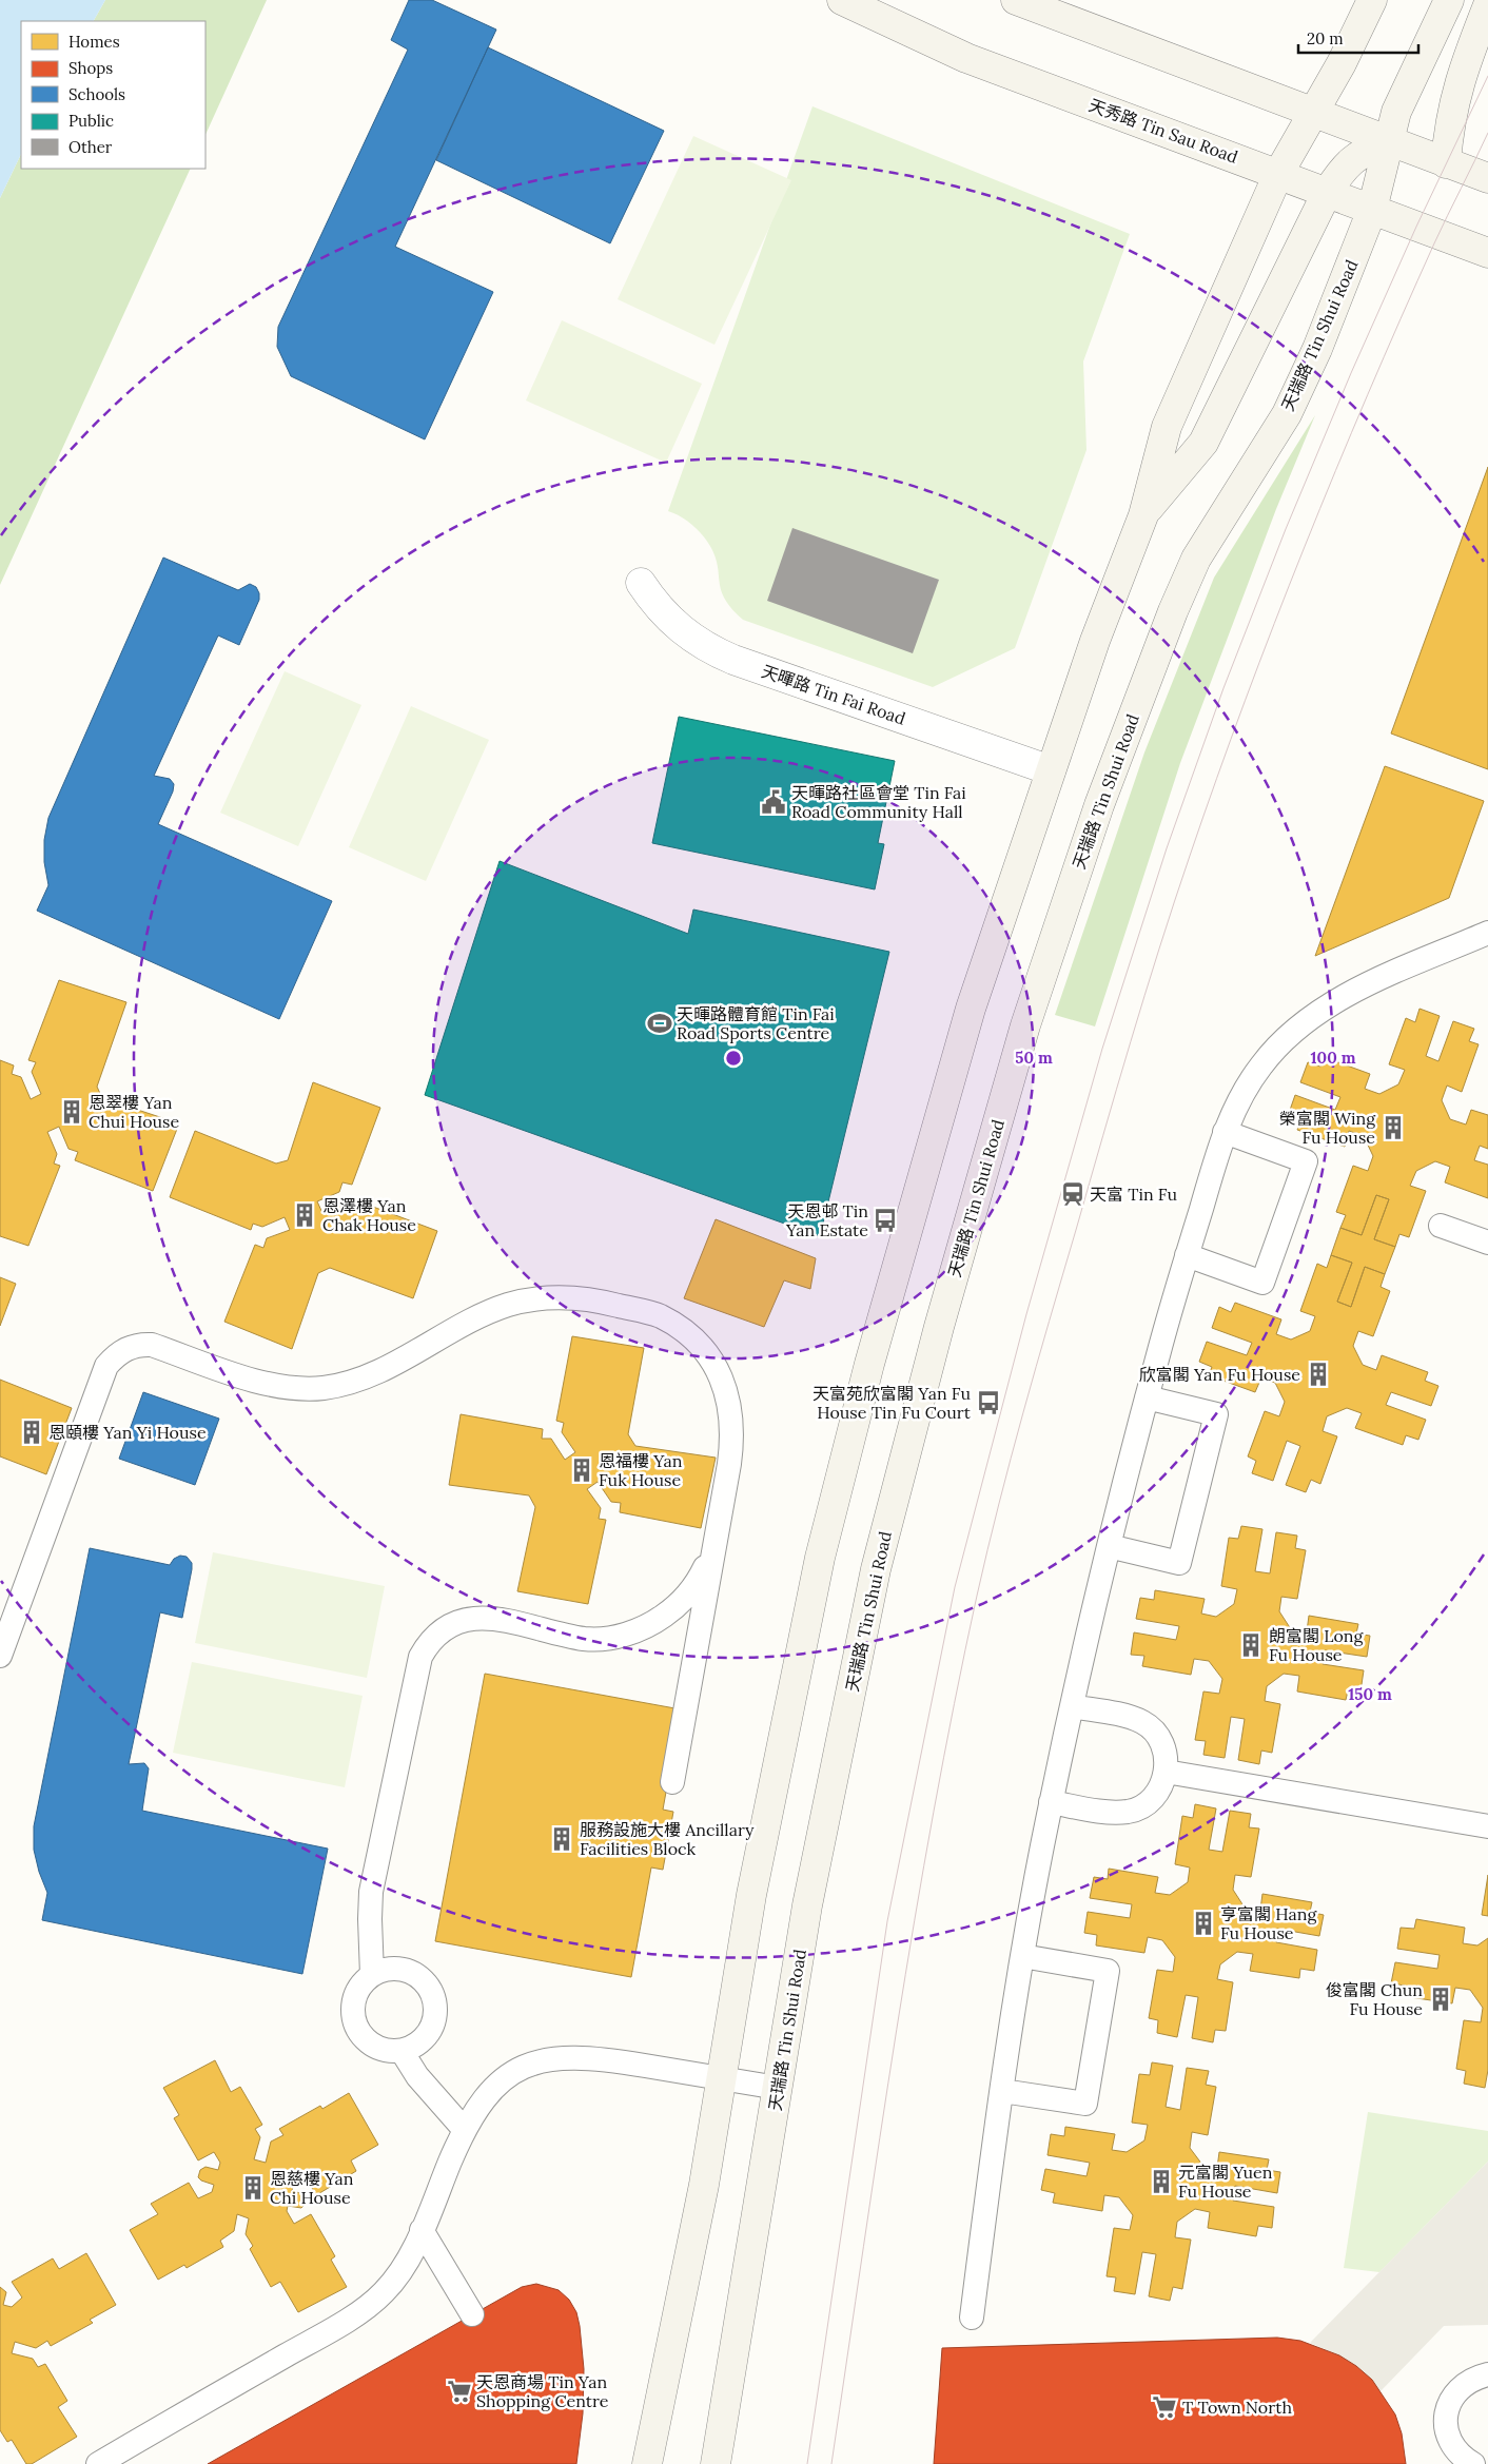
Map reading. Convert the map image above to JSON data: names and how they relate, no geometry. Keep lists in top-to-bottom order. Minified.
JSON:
{"streets":{"main road":["天秀路 Tin Sau Road","天瑞路 Tin Shui Road"],"street":["天暉路 Tin Fai Road"]},"crossings":[["天秀路 Tin Sau Road","天瑞路 Tin Shui Road"]],"places":{"public building":["天暉路社區會堂 Tin Fai Road Community Hall"],"sports":["天暉路體育館 Tin Fai Road Sports Centre"],"building":["恩翠樓 Yan Chui House","榮富閣 Wing Fu House","恩澤樓 Yan Chak House","欣富閣 Yan Fu House","恩頤樓 Yan Yi House","恩福樓 Yan Fuk House","朗富閣 Long Fu House","服務設施大樓 Ancillary Facilities Block","亨富閣 Hang Fu House","俊富閣 Chun Fu House","元富閣 Yuen Fu House","恩慈樓 Yan Chi House"],"station":["天富 Tin Fu"],"bus stop":["天恩邨 Tin Yan Estate","天富苑欣富閣 Yan Fu House Tin Fu Court"],"supermarket":["天恩商場 Tin Yan Shopping Centre","T Town North"]},"legend":["Homes","Shops","Schools","Public","Other"],"scale_bar":"20 m","rings":["50 m","100 m","150 m"]}
